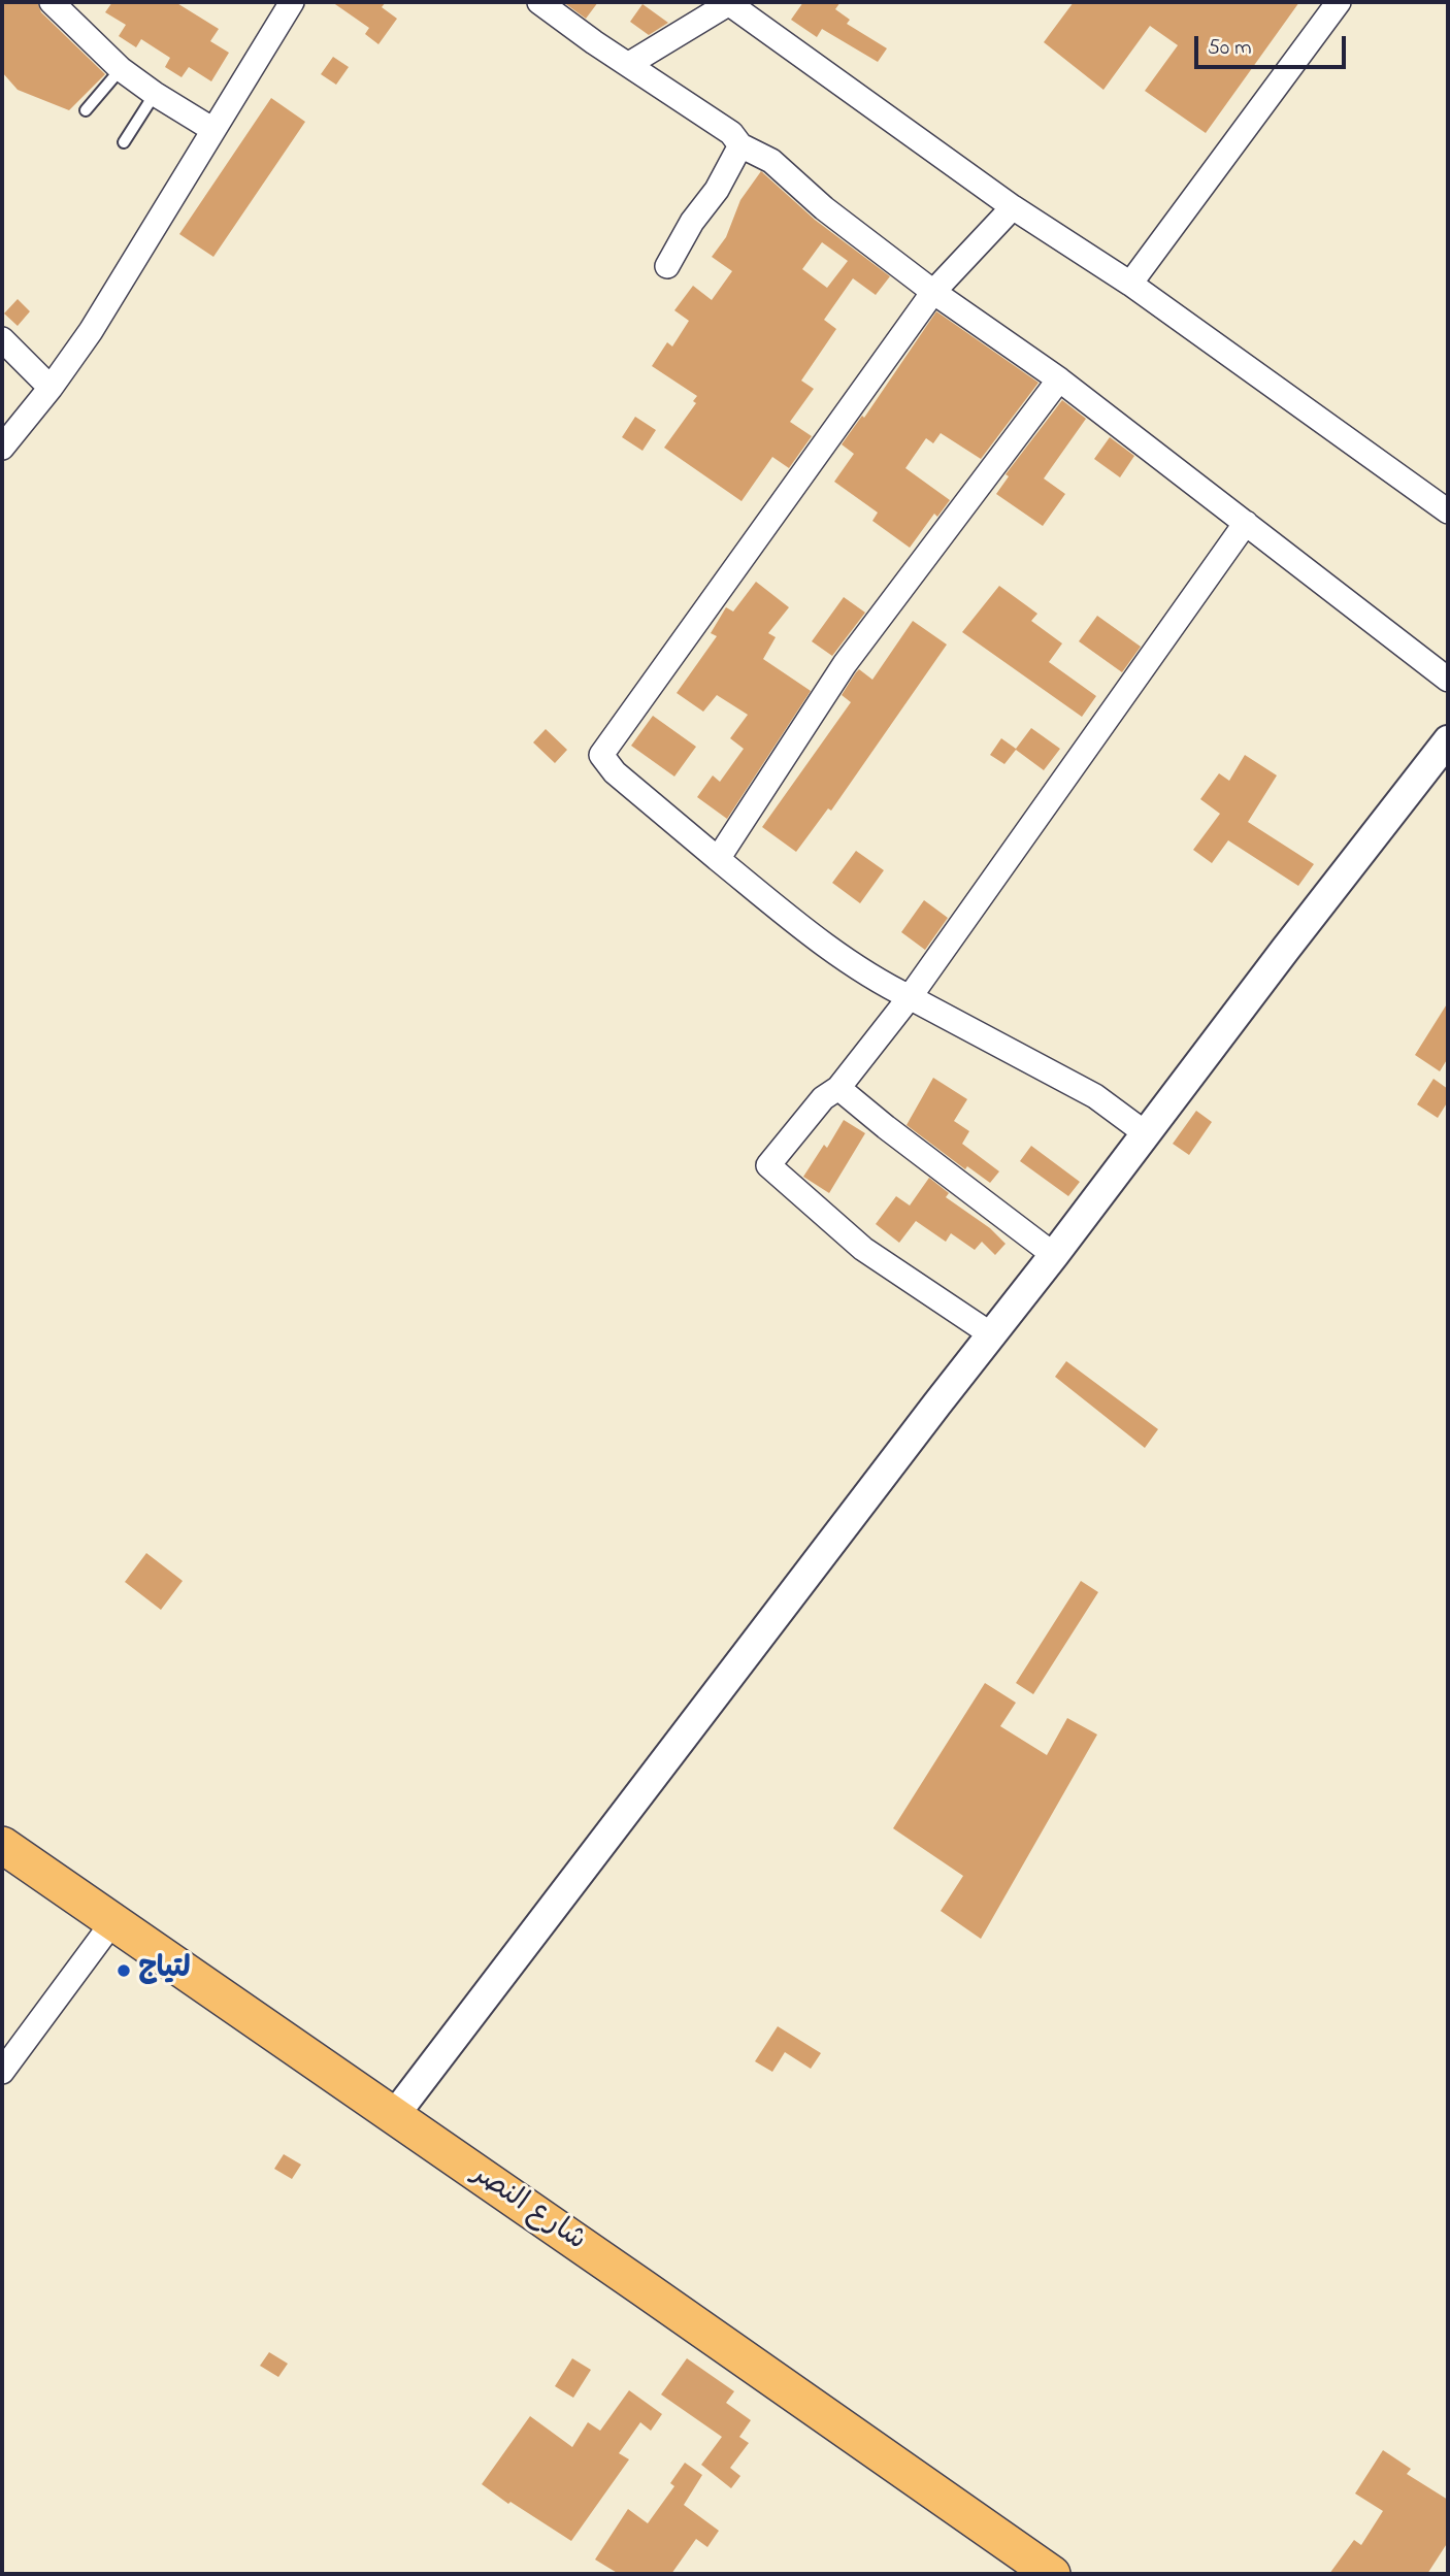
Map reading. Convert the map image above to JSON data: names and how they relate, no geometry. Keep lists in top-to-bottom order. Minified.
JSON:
{"streets":{"main road":["شارع النصر"]},"places":["لتياج"],"scale_bar":"50 m"}
